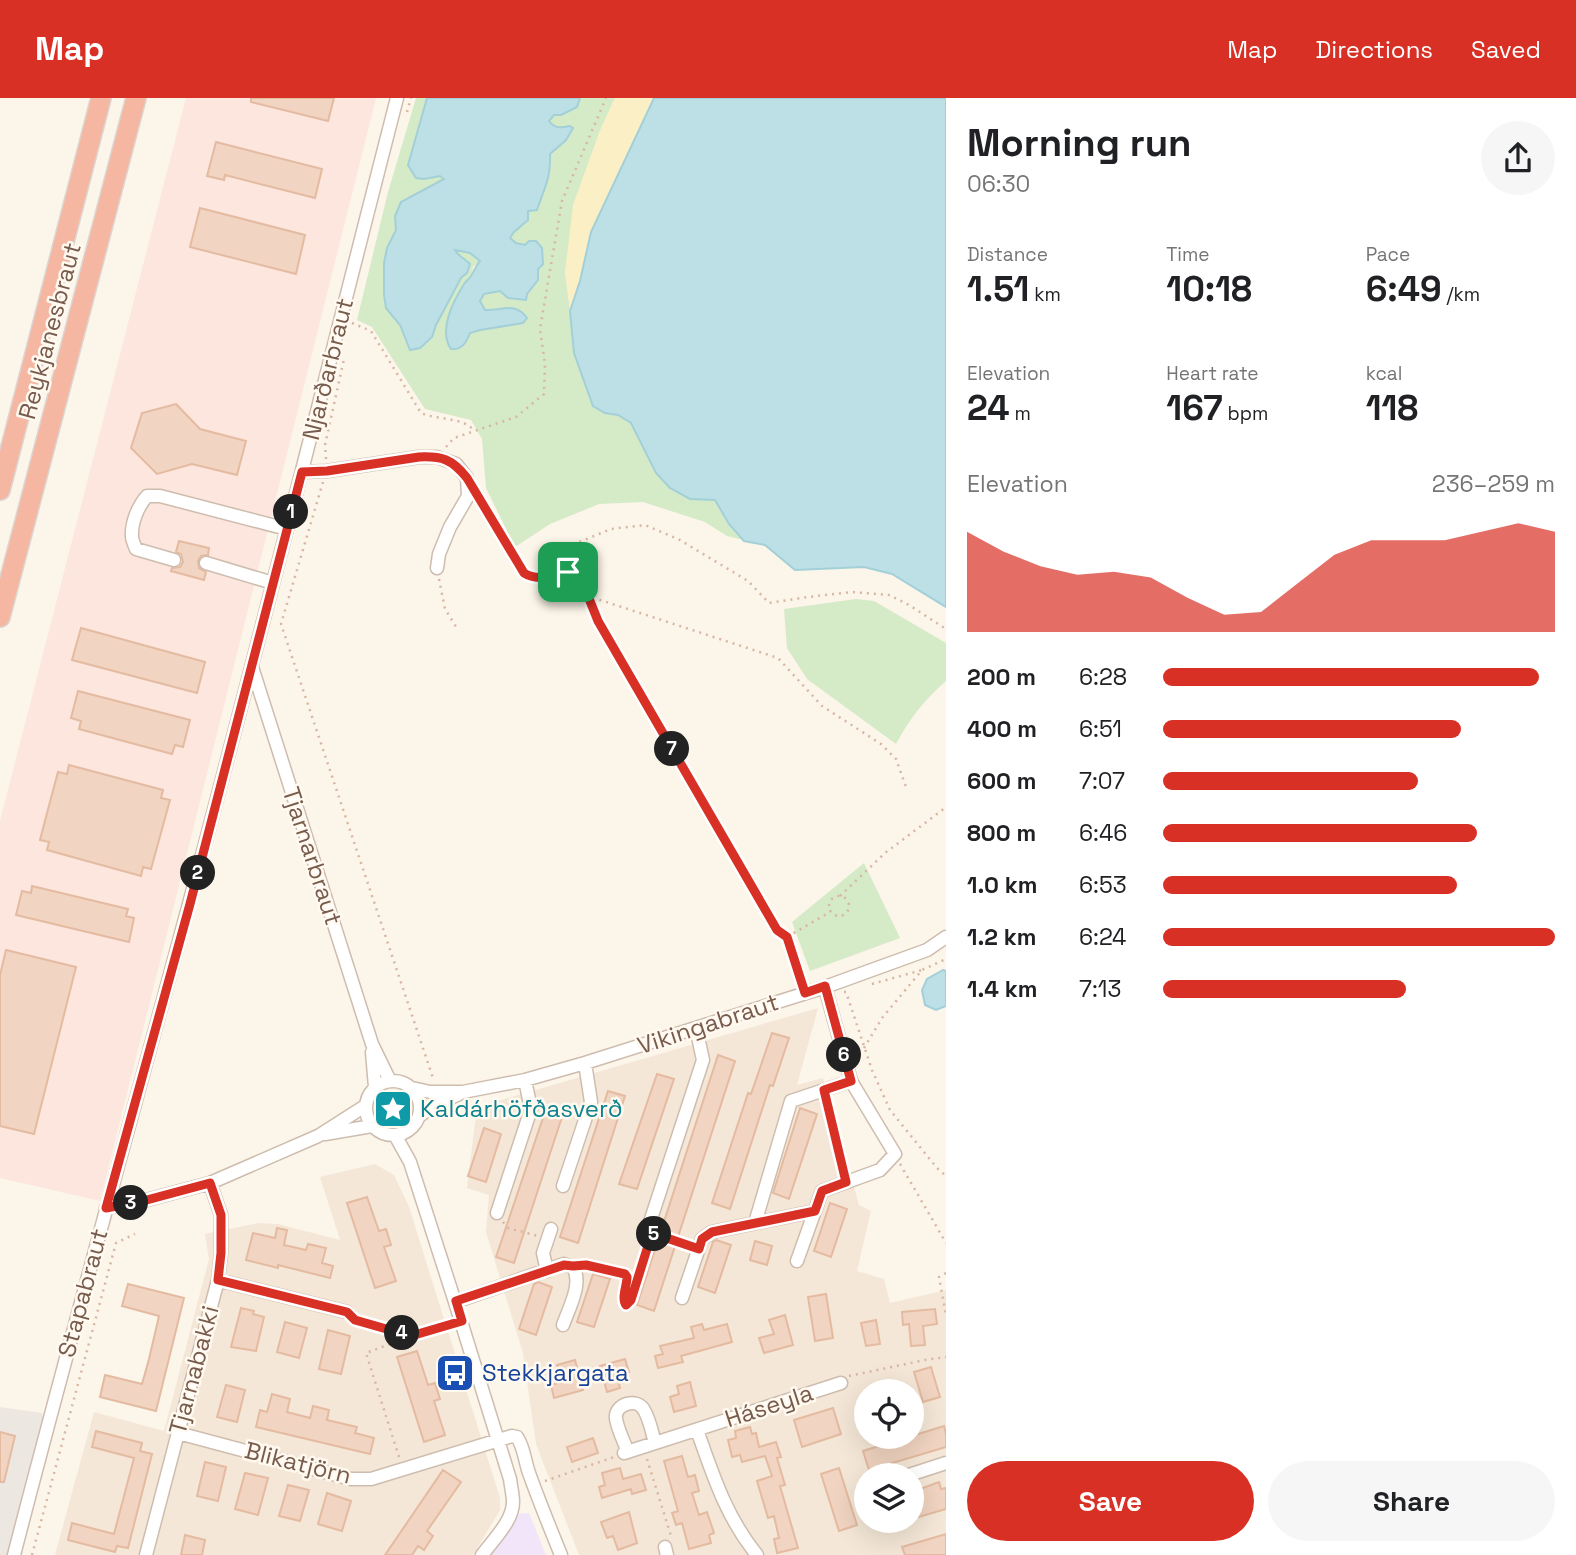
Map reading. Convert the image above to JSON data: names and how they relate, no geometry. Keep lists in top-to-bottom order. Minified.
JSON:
{"streets":{"highway":["Reykjanesbraut"],"street":["Njarðarbraut","Tjarnarbraut","Vikingabraut","Stapabraut","Tjarnabakki","Háseyla","Blikatjörn"]},"crossings":[["Njarðarbraut","Tjarnarbraut"],["Njarðarbraut","Stapabraut"],["Tjarnarbraut","Vikingabraut"],["Tjarnarbraut","Stapabraut"],["Vikingabraut","Stapabraut"],["Stapabraut","Tjarnabakki"],["Tjarnabakki","Blikatjörn"]],"places":{"place":["Kaldárhöfðasverð"],"bus stop":["Stekkjargata"]},"page":{"header":"Map","nav":["Map","Directions","Saved"],"heading":["Morning run","06:30"],"stats":[["Distance","1.51 km"],["Time","10:18"],["Pace","6:49 /km"],["Elevation","24 m"],["Heart rate","167 bpm"],["kcal","118"]],"chart":["Elevation","236–259 m"],"pins":["1","7","2","6","3","5","4"],"list":[{"name":"200 m","note":"6:28"},{"name":"400 m","note":"6:51"},{"name":"600 m","note":"7:07"},{"name":"800 m","note":"6:46"},{"name":"1.0 km","note":"6:53"},{"name":"1.2 km","note":"6:24"},{"name":"1.4 km","note":"7:13"}],"buttons":["Save","Share"]}}
